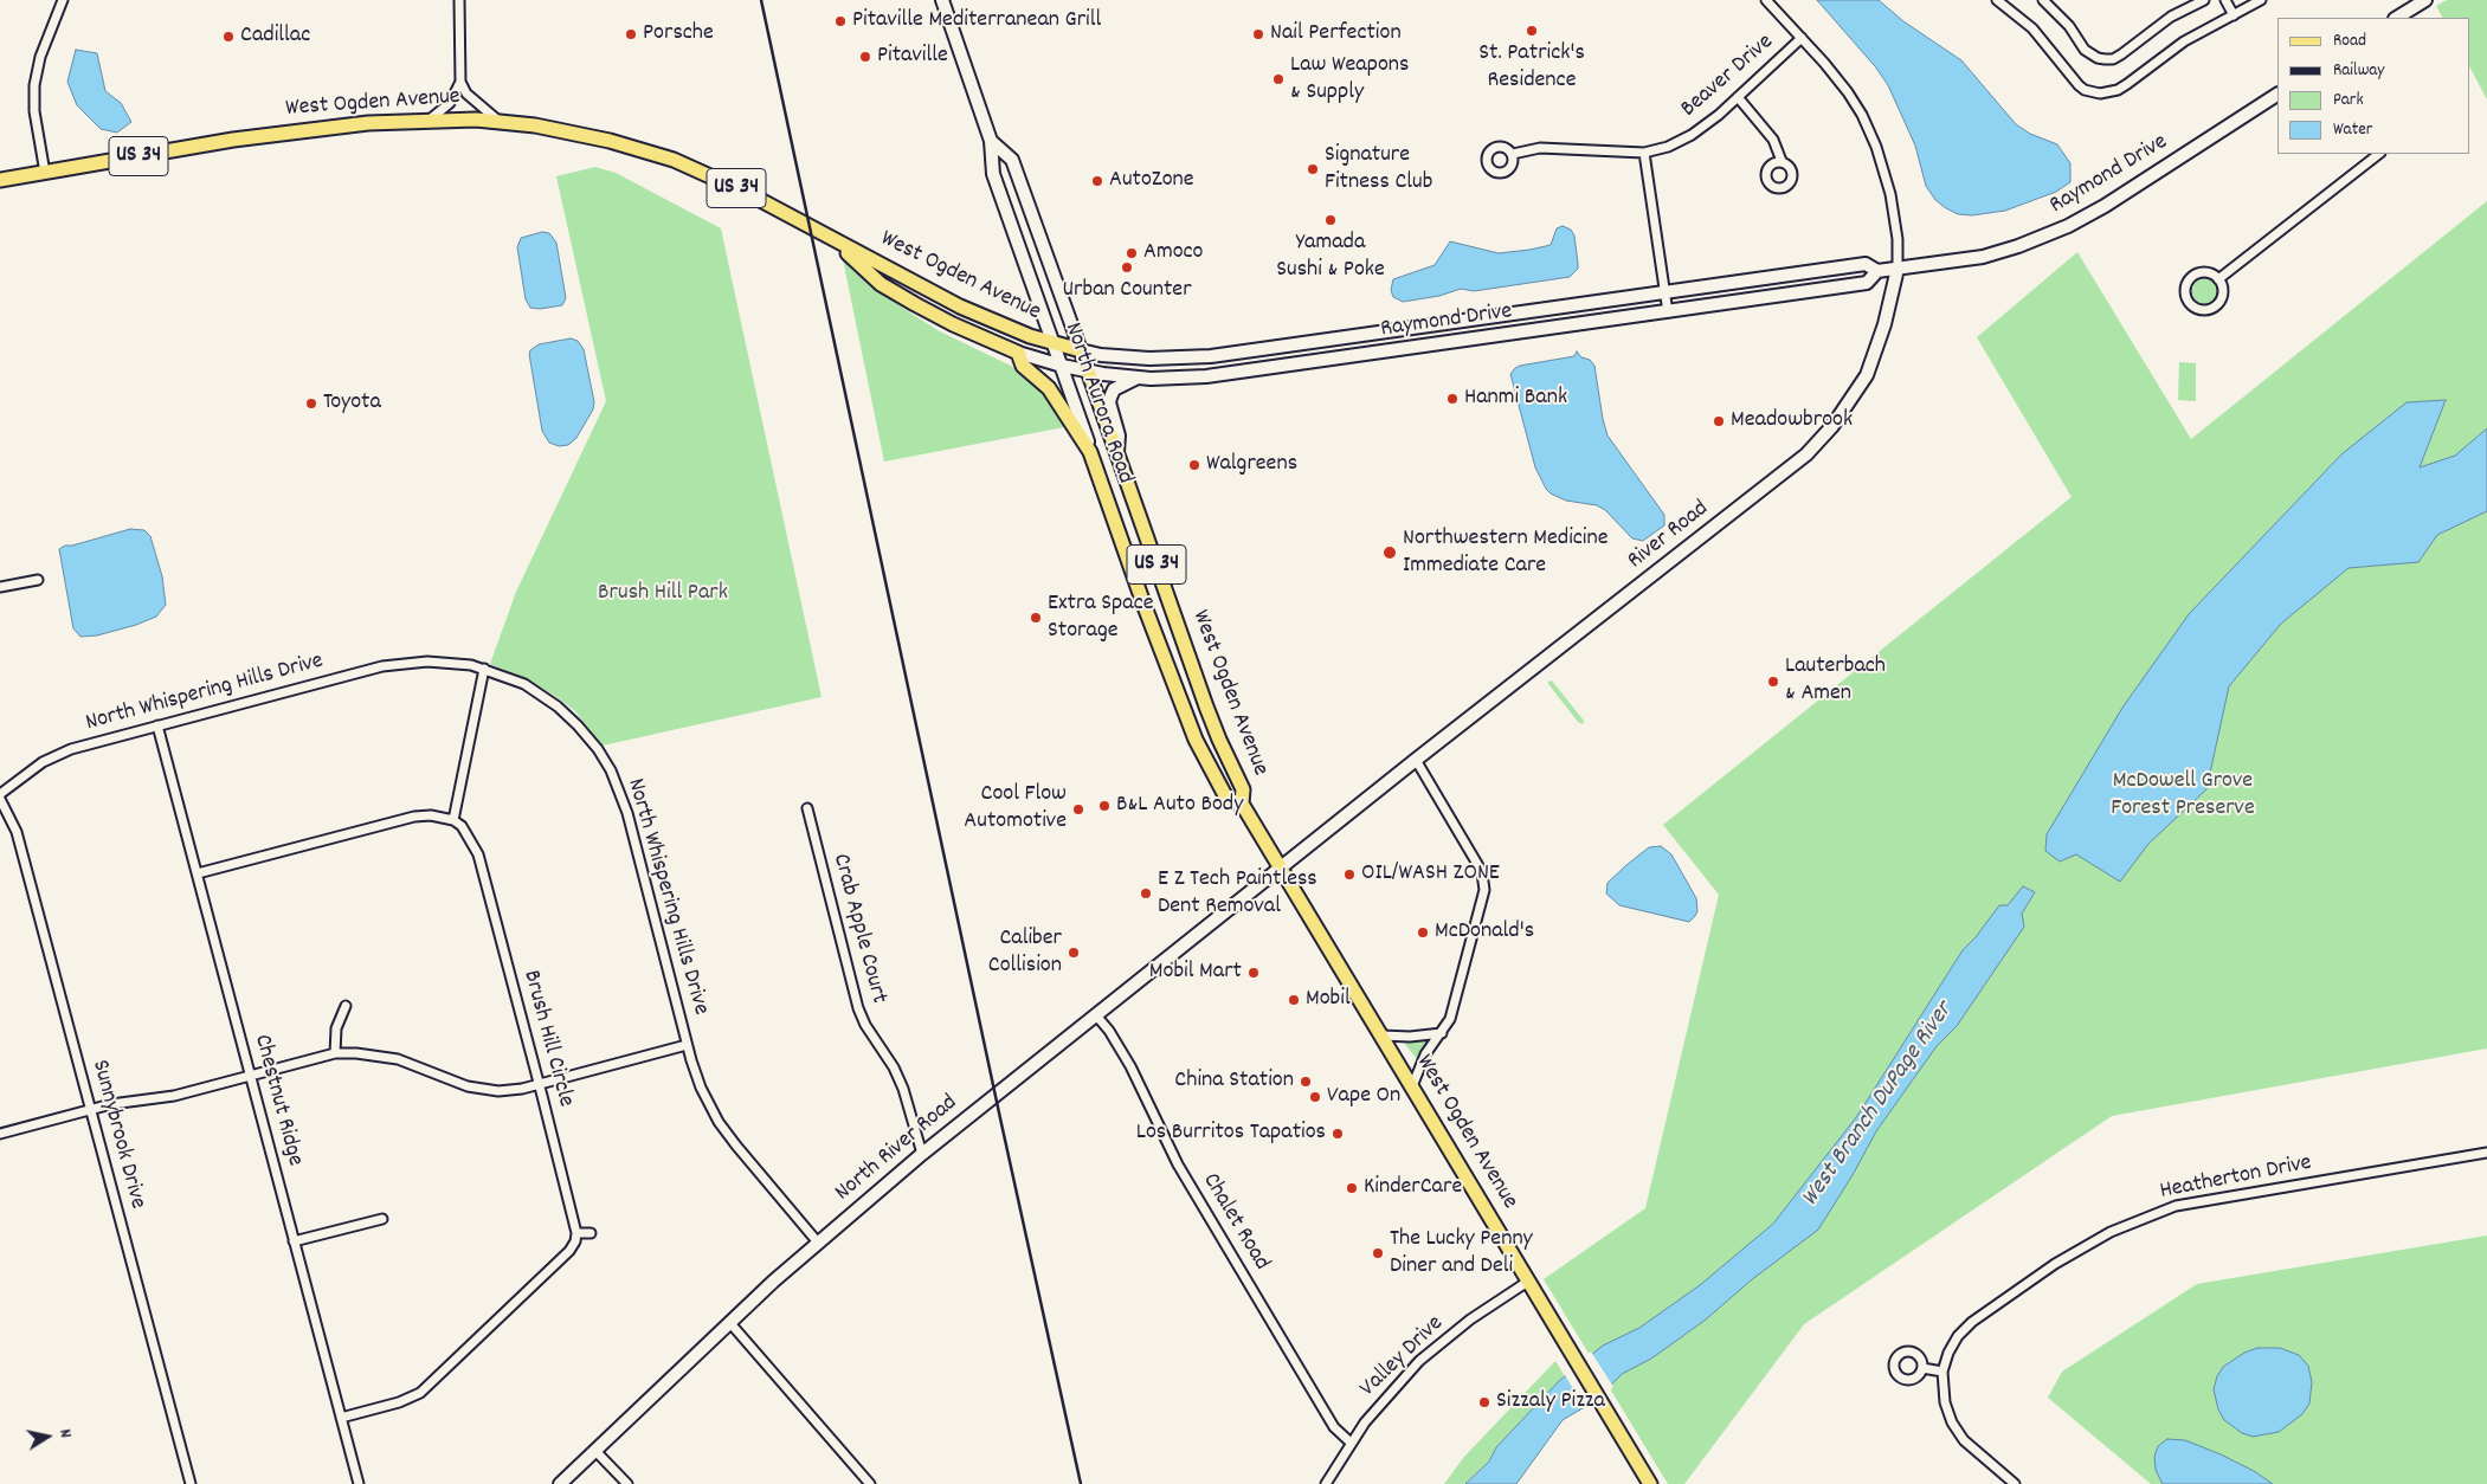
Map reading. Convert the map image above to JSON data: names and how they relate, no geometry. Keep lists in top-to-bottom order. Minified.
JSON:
{"streets":{"main road":["West Ogden Avenue","US 34","North Aurora Road"],"street":["Beaver Drive","Raymond Drive","River Road","North Whispering Hills Drive","Crab Apple Court","Brush Hill Circle","Chestnut Ridge","Sunnybrook Drive","North River Road","Heatherton Drive","Chalet Road","Valley Drive"]},"crossings":[["West Ogden Avenue","Raymond Drive"],["West Ogden Avenue","North Aurora Road"],["West Ogden Avenue","River Road"],["West Ogden Avenue","North River Road"],["West Ogden Avenue","Valley Drive"],["Raymond Drive","North Aurora Road"],["Raymond Drive","River Road"],["River Road","North River Road"],["North Whispering Hills Drive","Chestnut Ridge"],["North Whispering Hills Drive","North River Road"],["Crab Apple Court","North River Road"],["North River Road","Chalet Road"],["Chalet Road","Valley Drive"]],"water":["West Branch DuPage River"],"parks":["Brush Hill Park","McDowell Grove Forest Preserve"],"places":["Pitaville Mediterranean Grill","St. Patrick's Residence","Porsche","Nail Perfection","Cadillac","Pitaville","Law Weapons & Supply","Signature Fitness Club","AutoZone","Yamada Sushi & Poke","Amoco","Urban Counter","Hanmi Bank","Toyota","Meadowbrook","Walgreens","Northwestern Medicine Immediate Care","Extra Space Storage","Lauterbach & Amen","B&L Auto Body","Cool Flow Automotive","OIL/WASH ZONE","E Z Tech Paintless Dent Removal","McDonald's","Caliber Collision","Mobil Mart","Mobil","China Station","Vape On","Los Burritos Tapatios","KinderCare","The Lucky Penny Diner and Deli","Sizzaly Pizza"],"legend":["Road","Railway","Park","Water"],"north":"right"}
